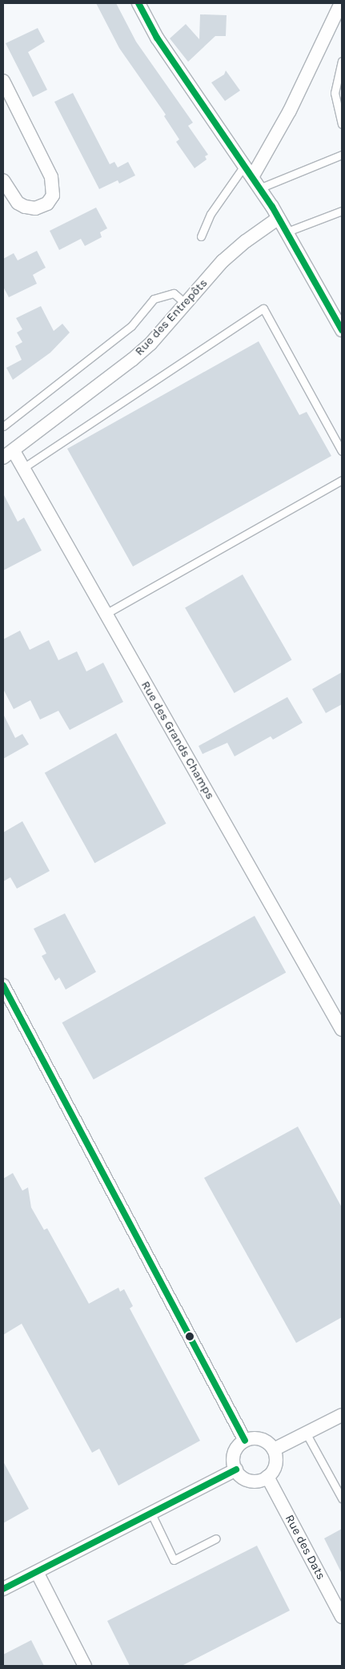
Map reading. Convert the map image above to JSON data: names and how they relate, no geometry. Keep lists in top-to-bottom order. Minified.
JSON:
{"streets":{"street":["Rue des Entrepôts","Rue des Grands Champs","Rue des Dats"]},"crossings":[["Rue des Entrepôts","Rue des Grands Champs"]]}
